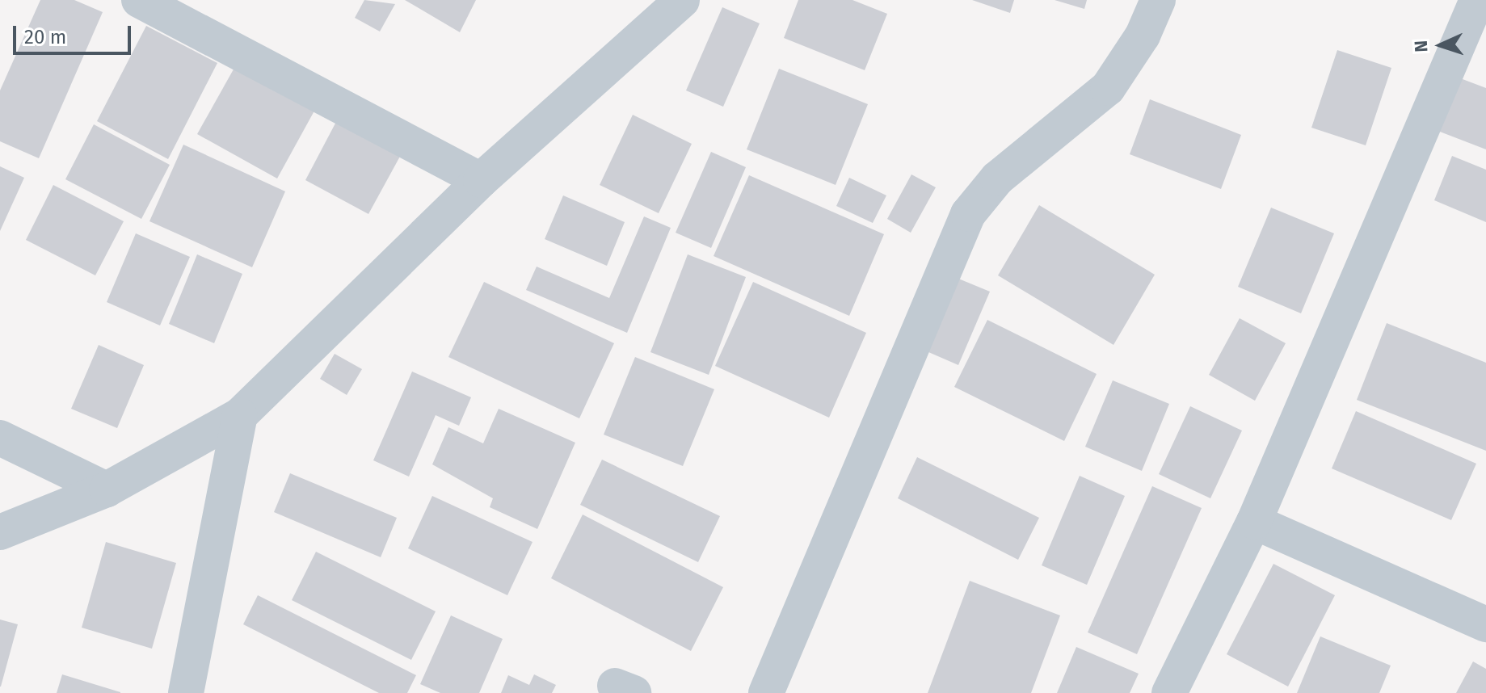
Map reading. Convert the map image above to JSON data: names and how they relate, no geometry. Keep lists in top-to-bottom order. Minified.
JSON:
{"scale_bar":"20 m","north":"left"}
